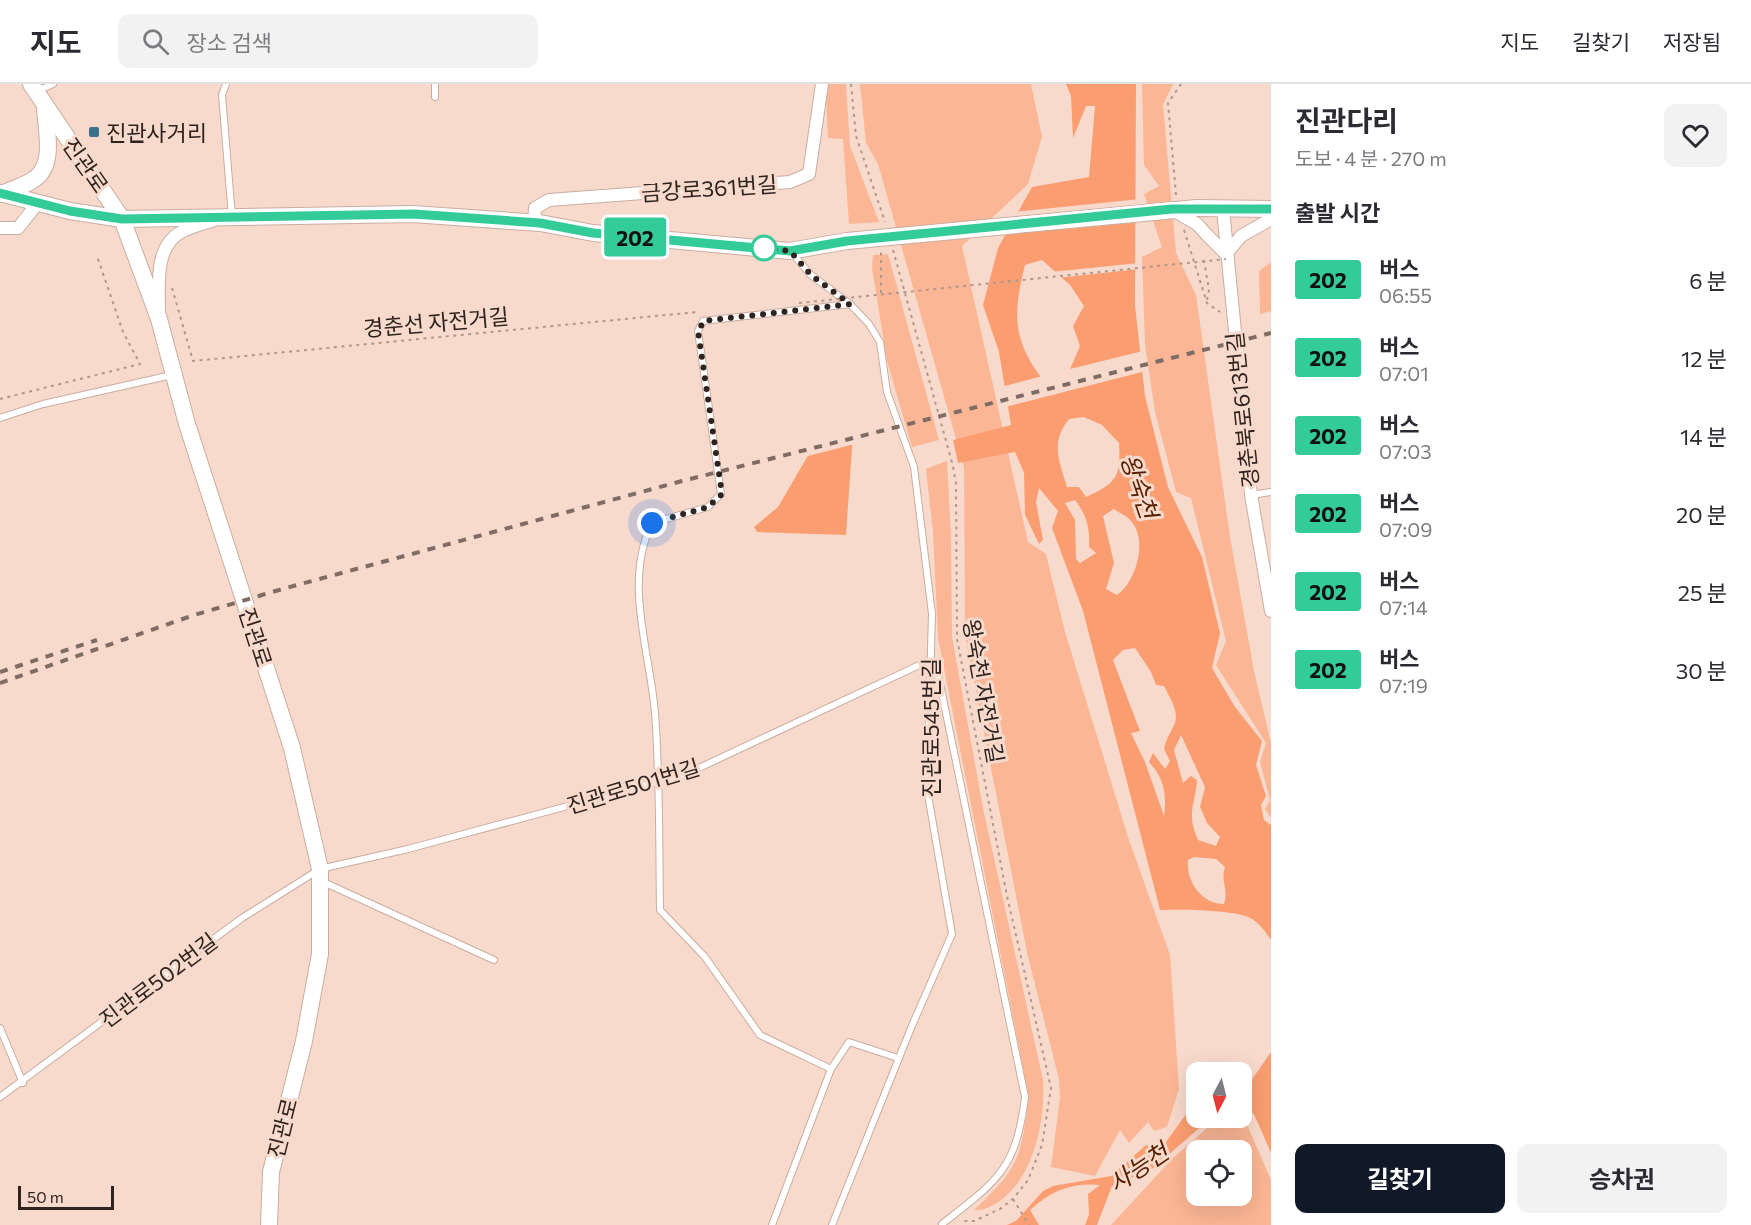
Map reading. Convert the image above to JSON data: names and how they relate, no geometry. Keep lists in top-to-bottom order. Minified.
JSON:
{"streets":{"street":["진관로","금강로361번길","경춘북로613번길"],"lane":["진관로545번길","진관로501번길","진관로502번길"],"path":["경춘선 자전거길","왕숙천 자전거길"]},"crossings":[["진관로","진관로501번길"],["진관로","진관로502번길"],["진관로545번길","진관로501번길"],["진관로501번길","진관로502번길"]],"water":["왕숙천","사능천"],"places":{"transit":["진관사거리"]},"lines":["bus line 202"],"scale_bar":"50 m","north":"bottom","page":{"header":"지도","search":"장소 검색","nav":["지도","길찾기","저장됨"],"on_map":"202","heading":[["진관다리","도보 · 4 분 · 270 m"],"출발 시간"],"list":[{"mark":"202","name":"버스","note":"06:55","value":"6 분"},{"mark":"202","name":"버스","note":"07:01","value":"12 분"},{"mark":"202","name":"버스","note":"07:03","value":"14 분"},{"mark":"202","name":"버스","note":"07:09","value":"20 분"},{"mark":"202","name":"버스","note":"07:14","value":"25 분"},{"mark":"202","name":"버스","note":"07:19","value":"30 분"}],"buttons":["길찾기","승차권"],"scale":"50 m"}}
